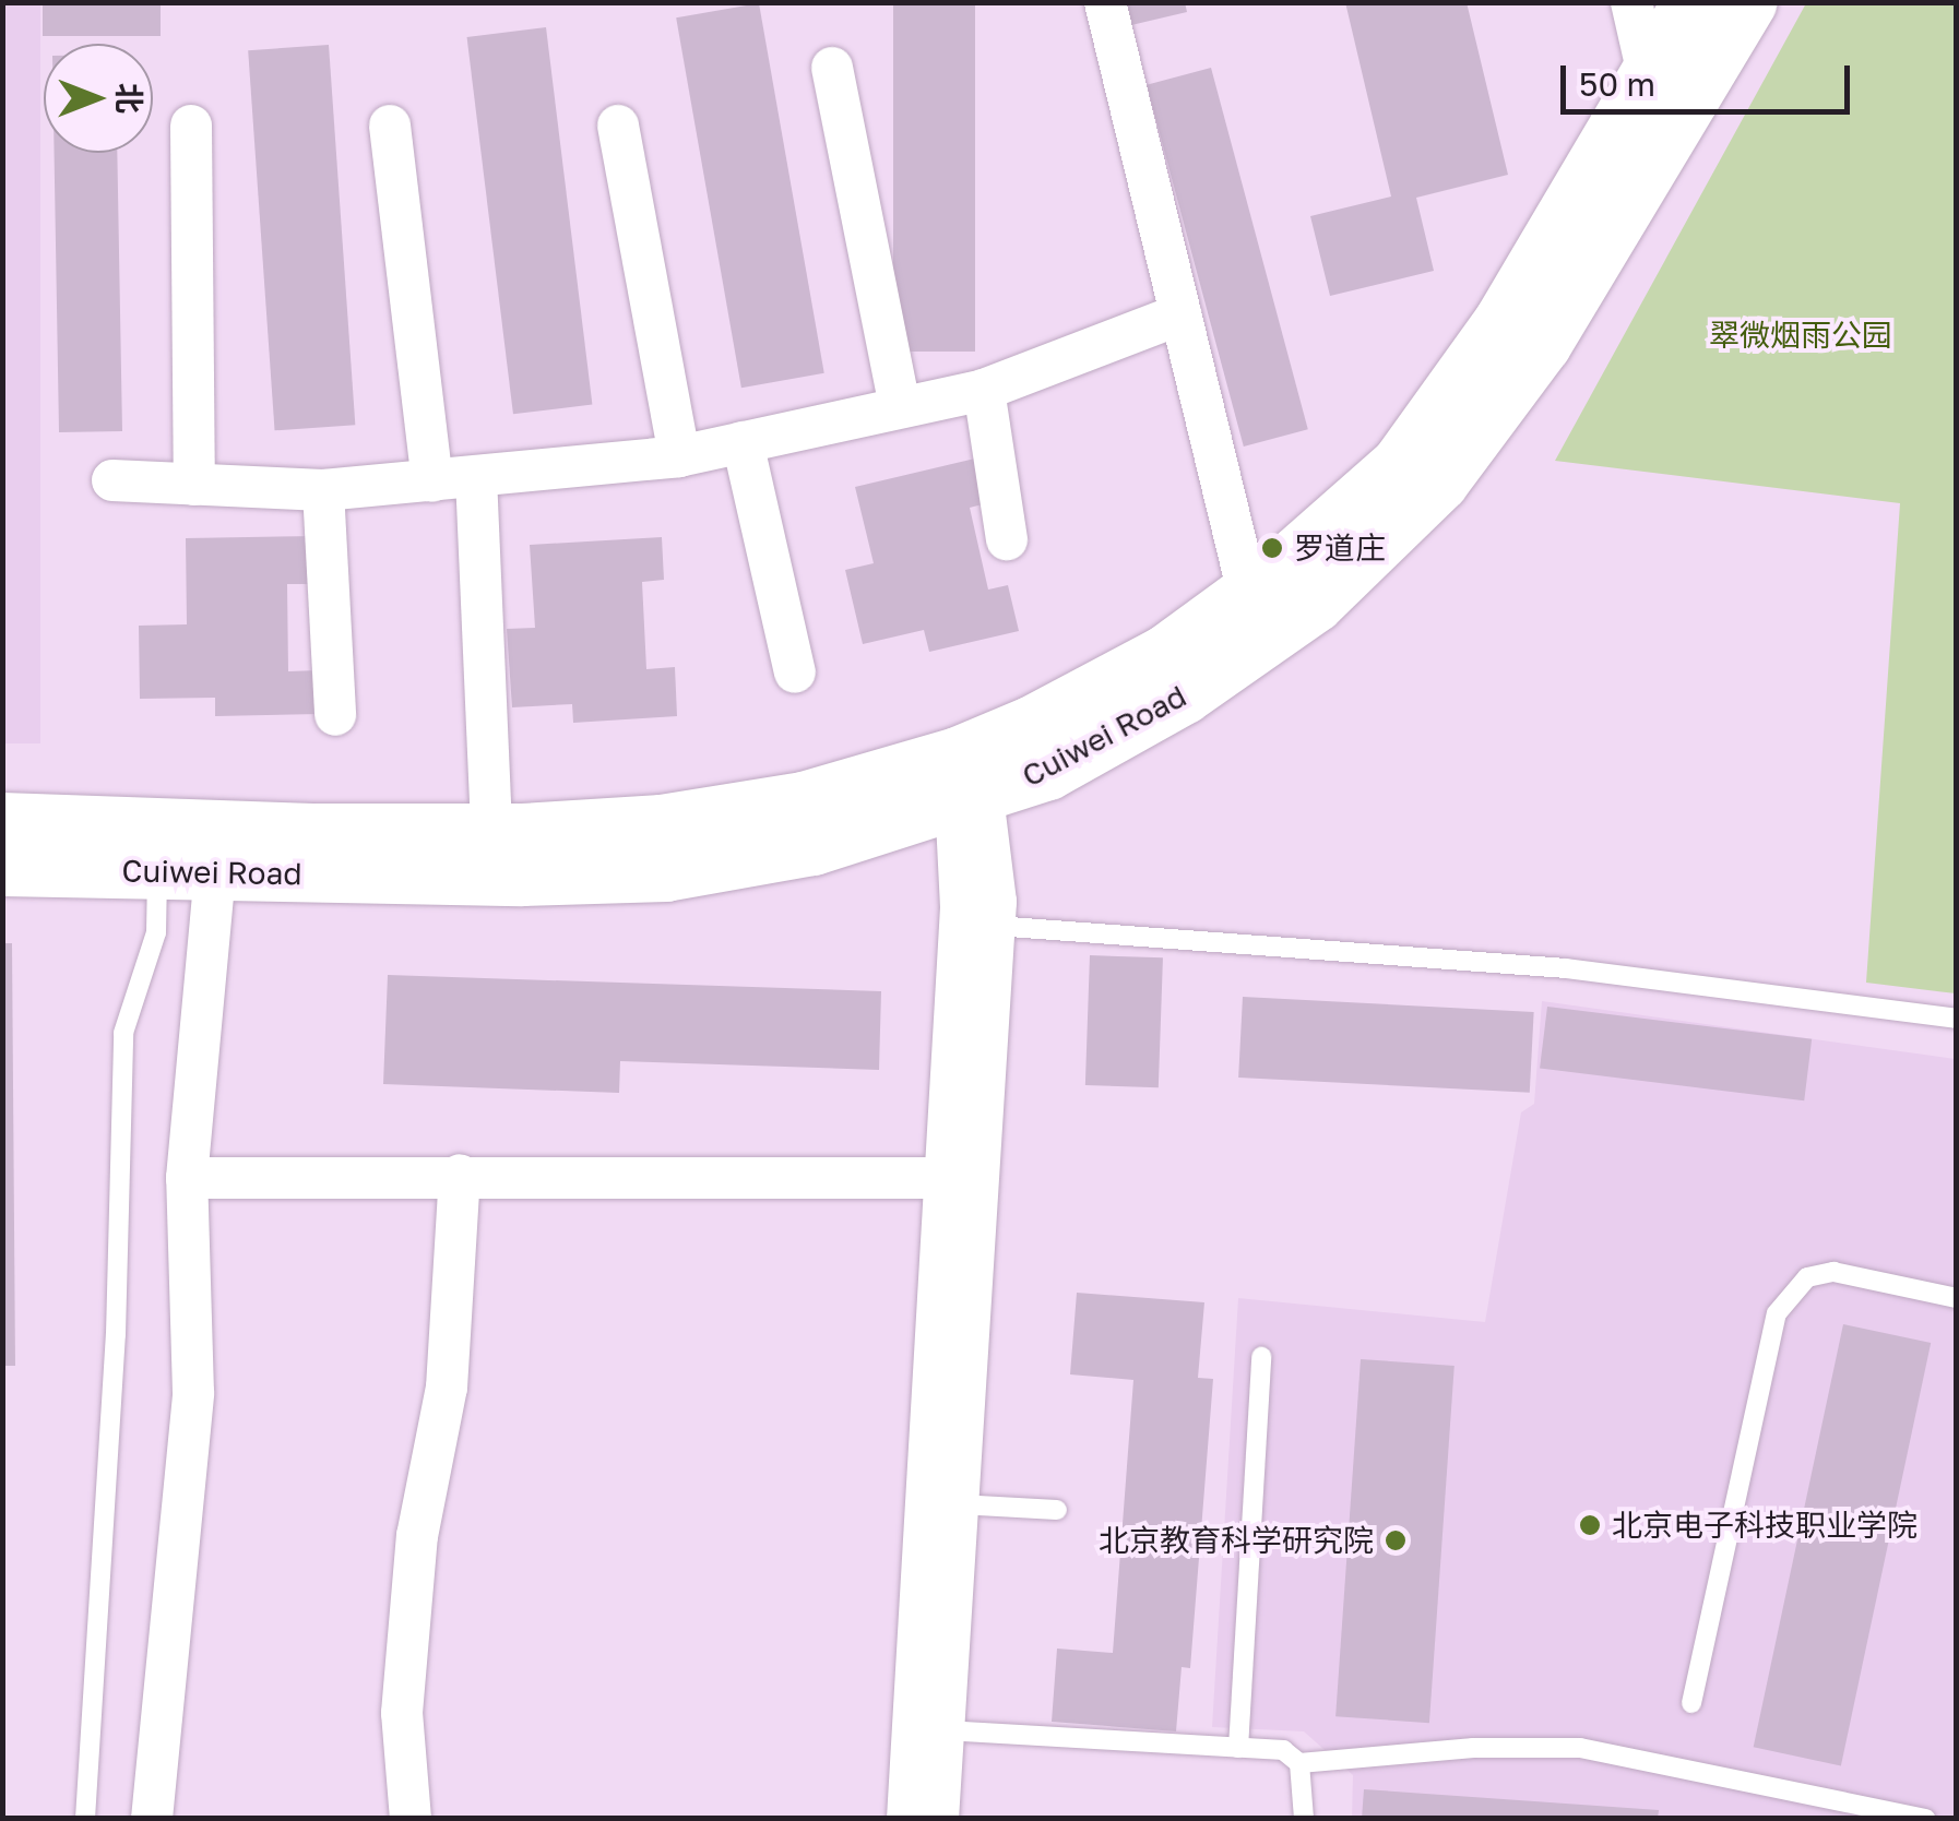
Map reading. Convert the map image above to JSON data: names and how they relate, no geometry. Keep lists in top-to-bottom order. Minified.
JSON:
{"streets":{"main road":["Cuiwei Road"]},"parks":["翠微烟雨公园"],"places":["罗道庄","北京电子科技职业学院","北京教育科学研究院"],"scale_bar":"50 m","north":"right"}
